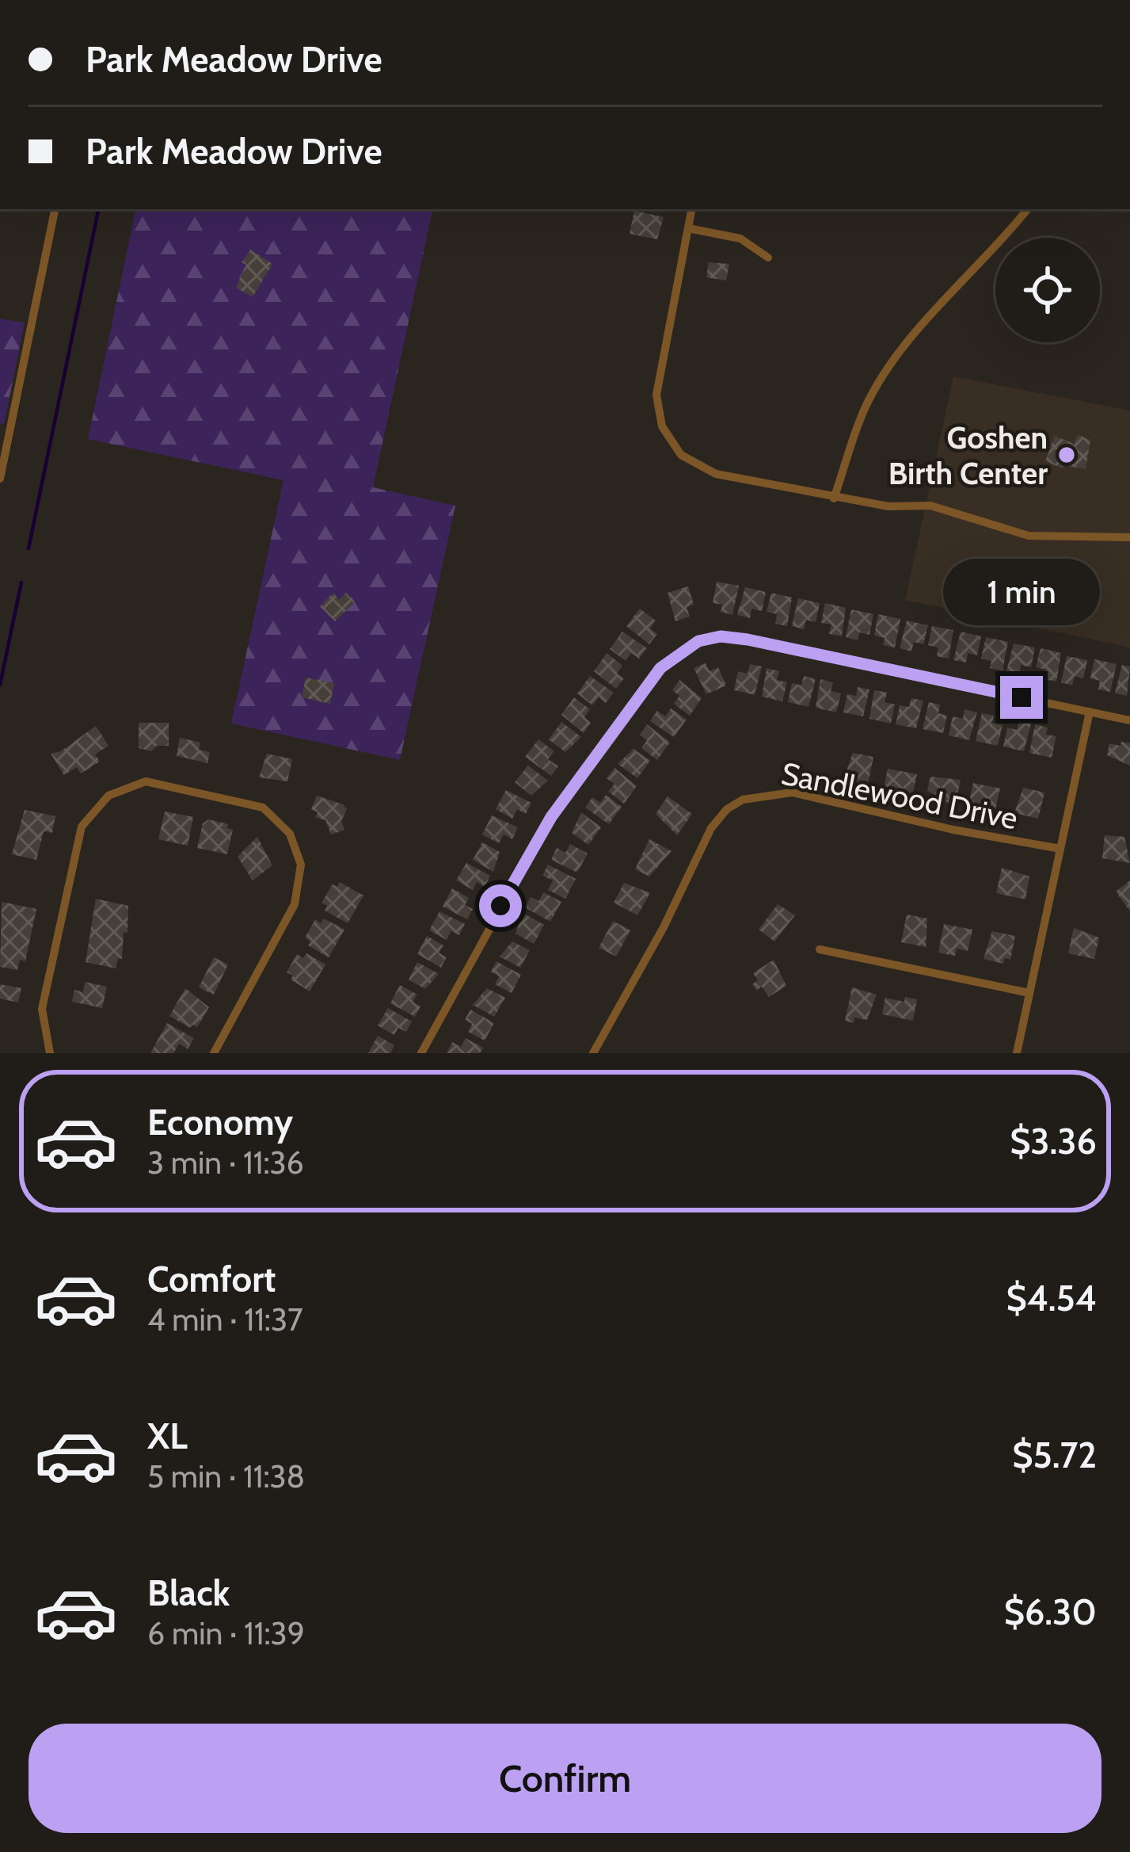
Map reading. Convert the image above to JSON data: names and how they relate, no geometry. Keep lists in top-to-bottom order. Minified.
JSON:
{"streets":{"street":["Sandlewood Drive"]},"places":["Goshen Birth Center"],"page":{"banner":["Park Meadow Drive","Park Meadow Drive"],"bubble":"1 min","list":[{"name":"Economy","note":"3 min · 11:36","value":"$3.36"},{"name":"Comfort","note":"4 min · 11:37","value":"$4.54"},{"name":"XL","note":"5 min · 11:38","value":"$5.72"},{"name":"Black","note":"6 min · 11:39","value":"$6.30"}],"buttons":"Confirm"}}
